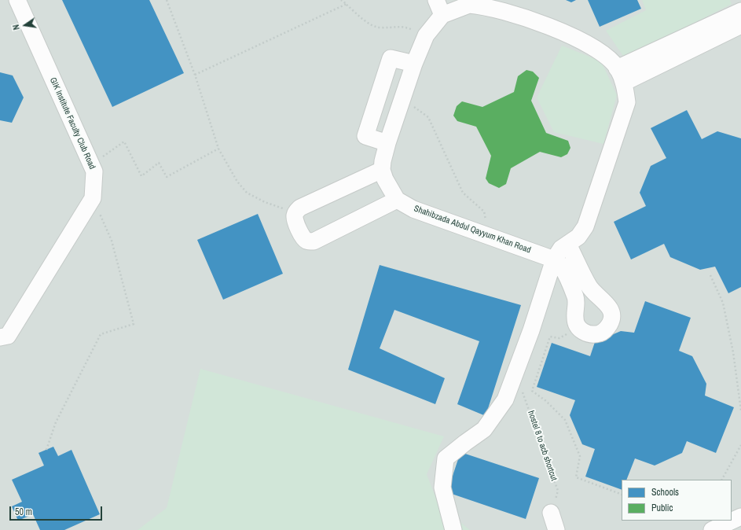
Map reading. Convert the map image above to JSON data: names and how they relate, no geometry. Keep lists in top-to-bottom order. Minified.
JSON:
{"streets":{"street":["GIK Institute Faculty Club Road","Shahibzada Abdul Qayyum Khan Road"],"path":["hostel 8 to acb shortcut"]},"legend":["Schools","Public"],"scale_bar":"50 m","north":"left"}
